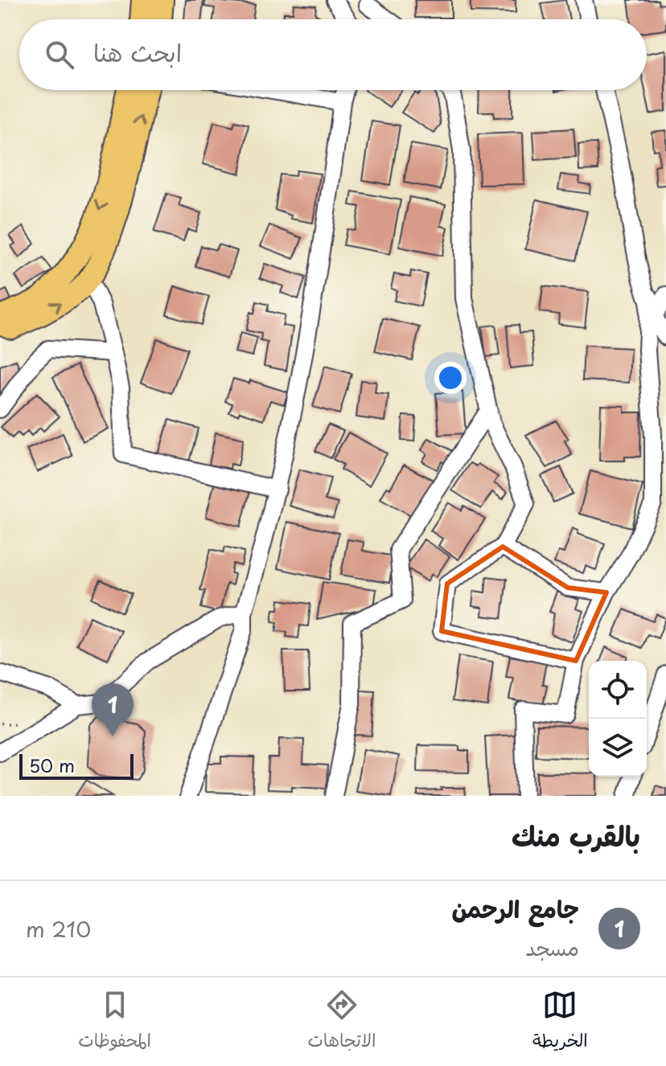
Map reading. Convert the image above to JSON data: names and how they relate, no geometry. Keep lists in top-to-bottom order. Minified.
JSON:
{"scale_bar":"50 m","page":{"search":"ابحث هنا","pins":"1","scale":"50 m","heading":"بالقرب منك","list":[{"mark":"1","name":"جامع الرحمن","note":"مسجد","value":"210 m"}],"nav":["الخريطة","الاتجاهات","المحفوظات"]}}
